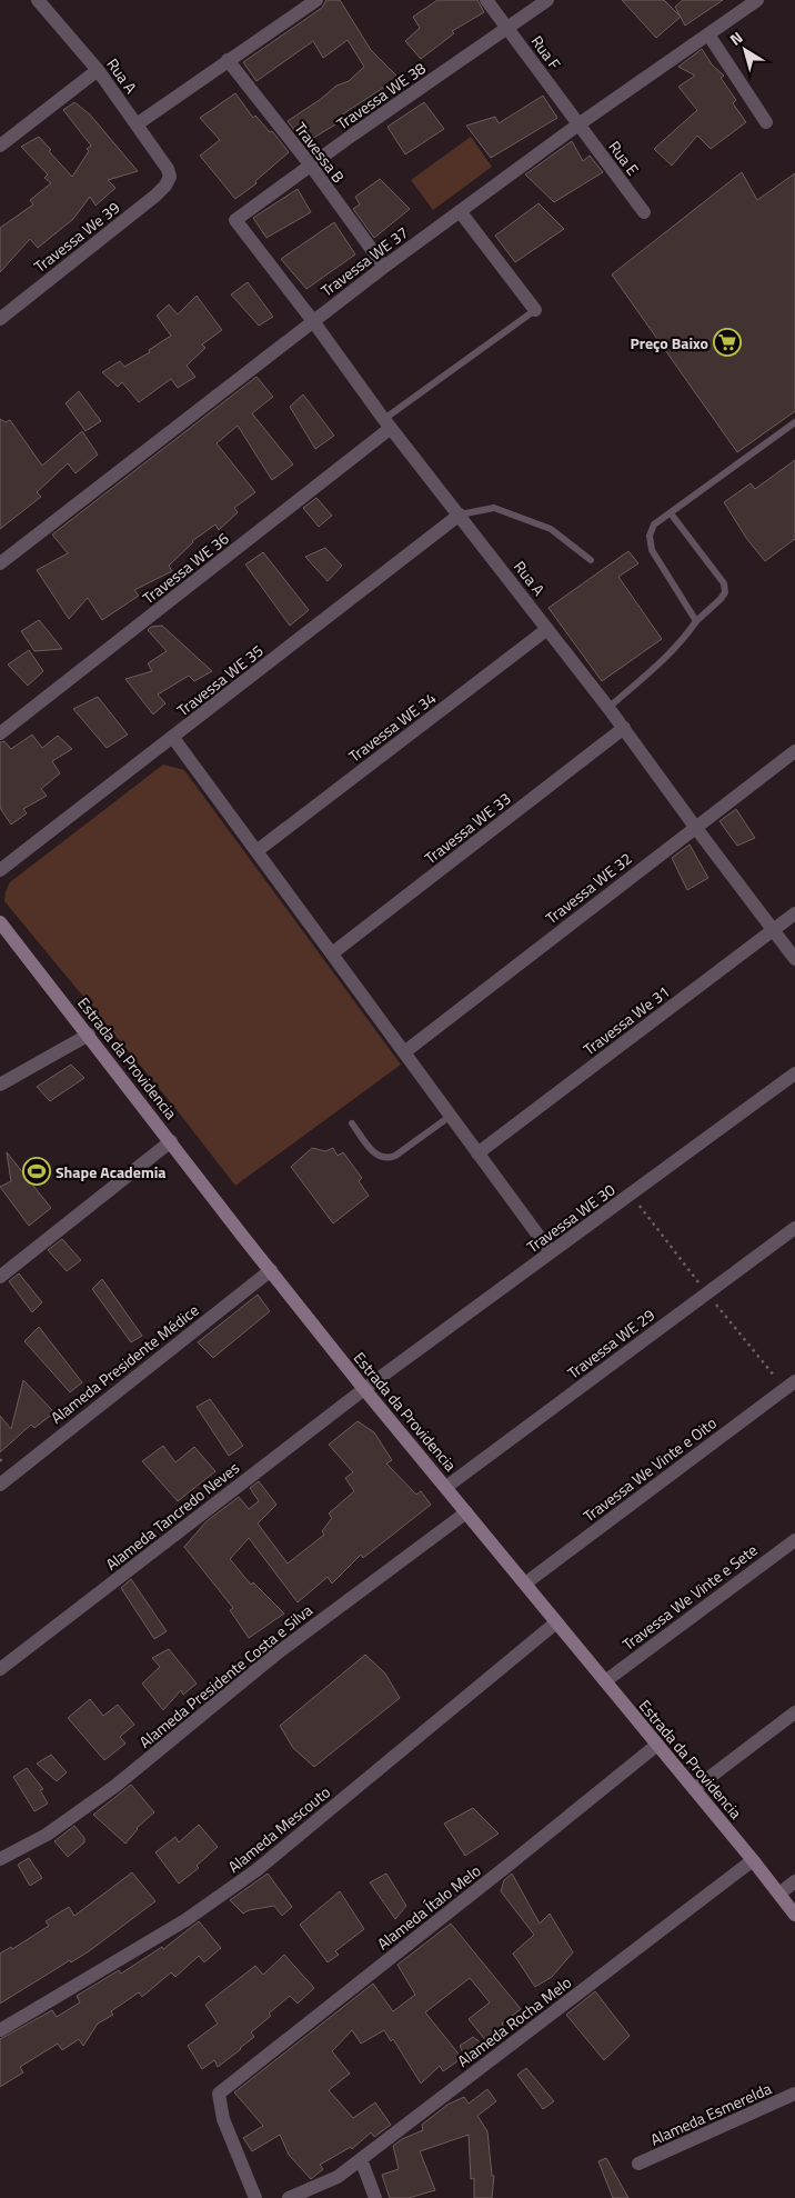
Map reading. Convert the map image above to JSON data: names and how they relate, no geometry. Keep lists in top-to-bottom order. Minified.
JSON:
{"streets":{"main road":["Estrada da Providencia"],"street":["Rua F","Rua A","Travessa WE 38","Travessa B","Rua E","Travessa We 39","Travessa WE 37","Travessa WE 36","Travessa WE 35","Travessa WE 34","Travessa WE 33","Travessa WE 32","Travessa We 31","Travessa WE 30","Travessa WE 29","Alameda Presidente Médice","Travessa We Vinte e Oito","Alameda Tancredo Neves","Travessa We Vinte e Sete","Alameda Presidente Costa e Silva","Alameda Mescouto","Alameda Ítalo Melo","Alameda Rocha Melo","Alameda Esmerelda"]},"crossings":[["Rua F","Travessa WE 38"],["Rua F","Rua E"],["Rua F","Travessa WE 37"],["Rua A","Travessa WE 38"],["Rua A","Travessa We 39"],["Rua A","Travessa WE 37"],["Rua A","Travessa WE 36"],["Rua A","Travessa WE 35"],["Rua A","Travessa WE 34"],["Rua A","Travessa WE 33"],["Rua A","Travessa WE 32"],["Rua A","Travessa We 31"],["Travessa WE 38","Travessa B"],["Travessa B","Travessa WE 37"],["Rua E","Travessa WE 37"],["Estrada da Providencia","Travessa WE 30"],["Estrada da Providencia","Travessa WE 29"],["Estrada da Providencia","Alameda Presidente Médice"],["Estrada da Providencia","Travessa We Vinte e Oito"],["Estrada da Providencia","Alameda Tancredo Neves"],["Estrada da Providencia","Travessa We Vinte e Sete"],["Estrada da Providencia","Alameda Presidente Costa e Silva"],["Estrada da Providencia","Alameda Mescouto"],["Estrada da Providencia","Alameda Ítalo Melo"],["Estrada da Providencia","Alameda Rocha Melo"],["Travessa WE 30","Alameda Tancredo Neves"]],"places":{"supermarket":["Preço Baixo"],"sports":["Shape Academia"]},"north":"top left"}
